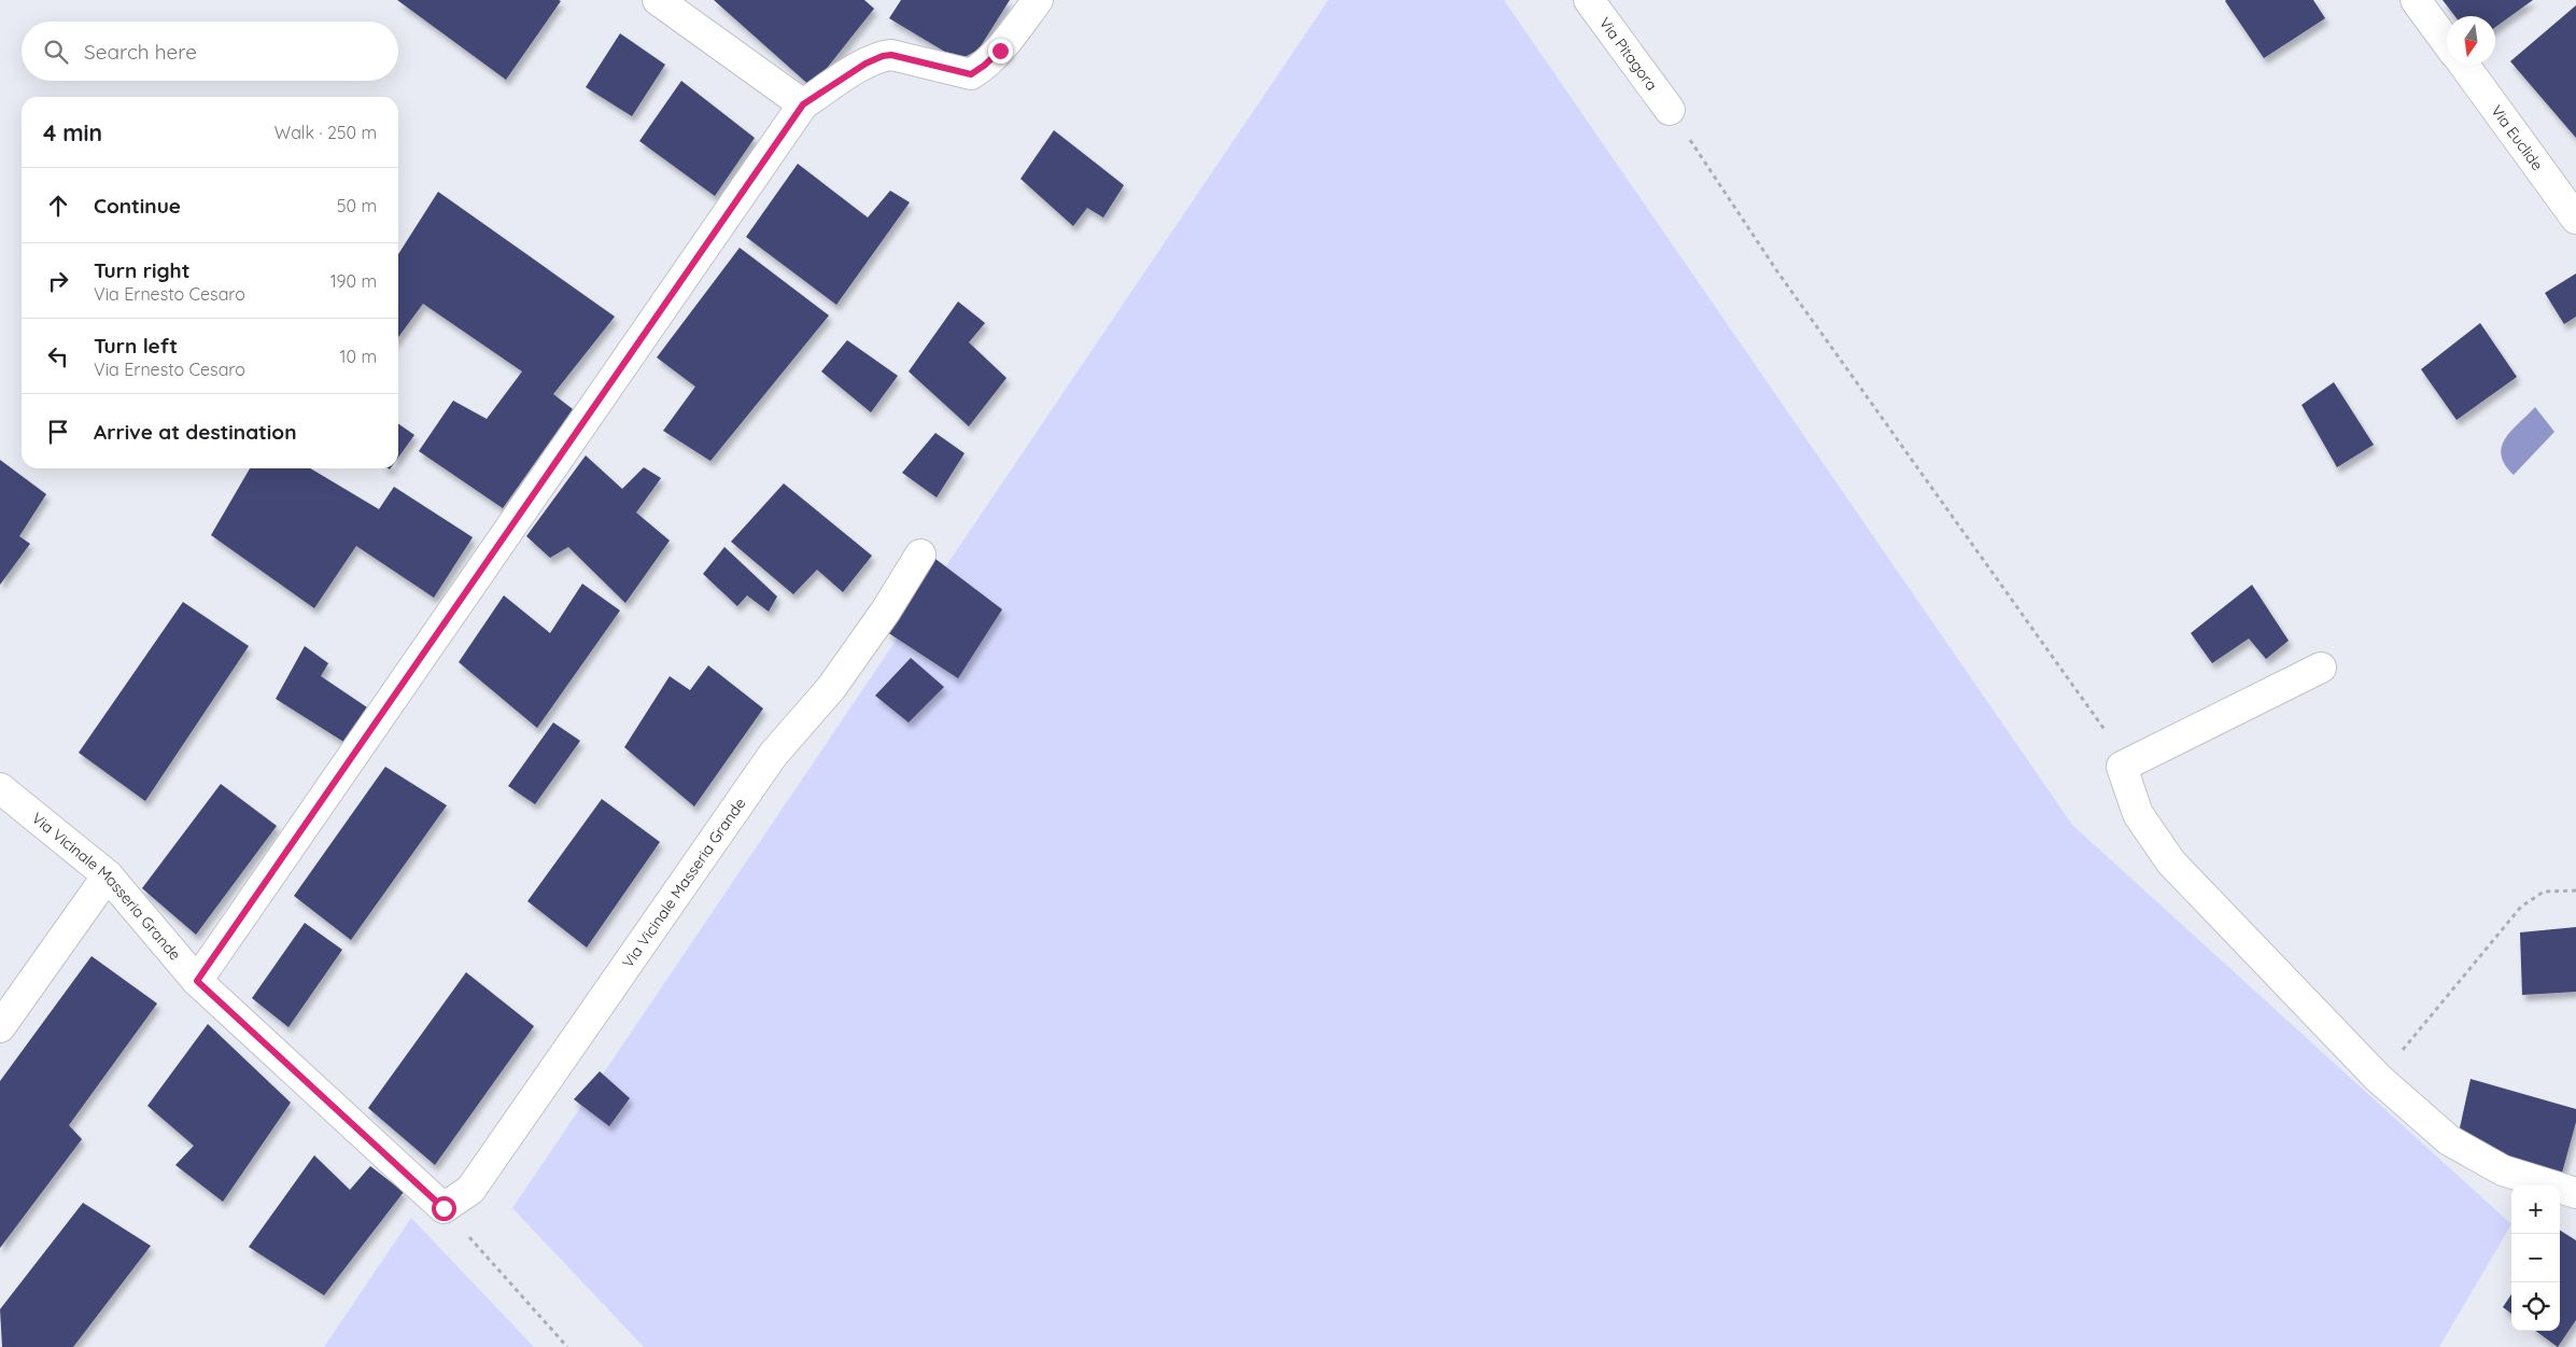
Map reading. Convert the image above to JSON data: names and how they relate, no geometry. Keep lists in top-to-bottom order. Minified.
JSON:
{"streets":{"street":["Via Pitagora","Via Euclide","Via Vicinale Masseria Grande"]},"north":"bottom","page":{"search":"Search here","heading":["4 min","Walk · 250 m"],"list":[["Continue","50 m"],["Turn right","Via Ernesto Cesaro","190 m"],["Turn left","Via Ernesto Cesaro","10 m"],"Arrive at destination"],"map_buttons":["+","−"]}}
